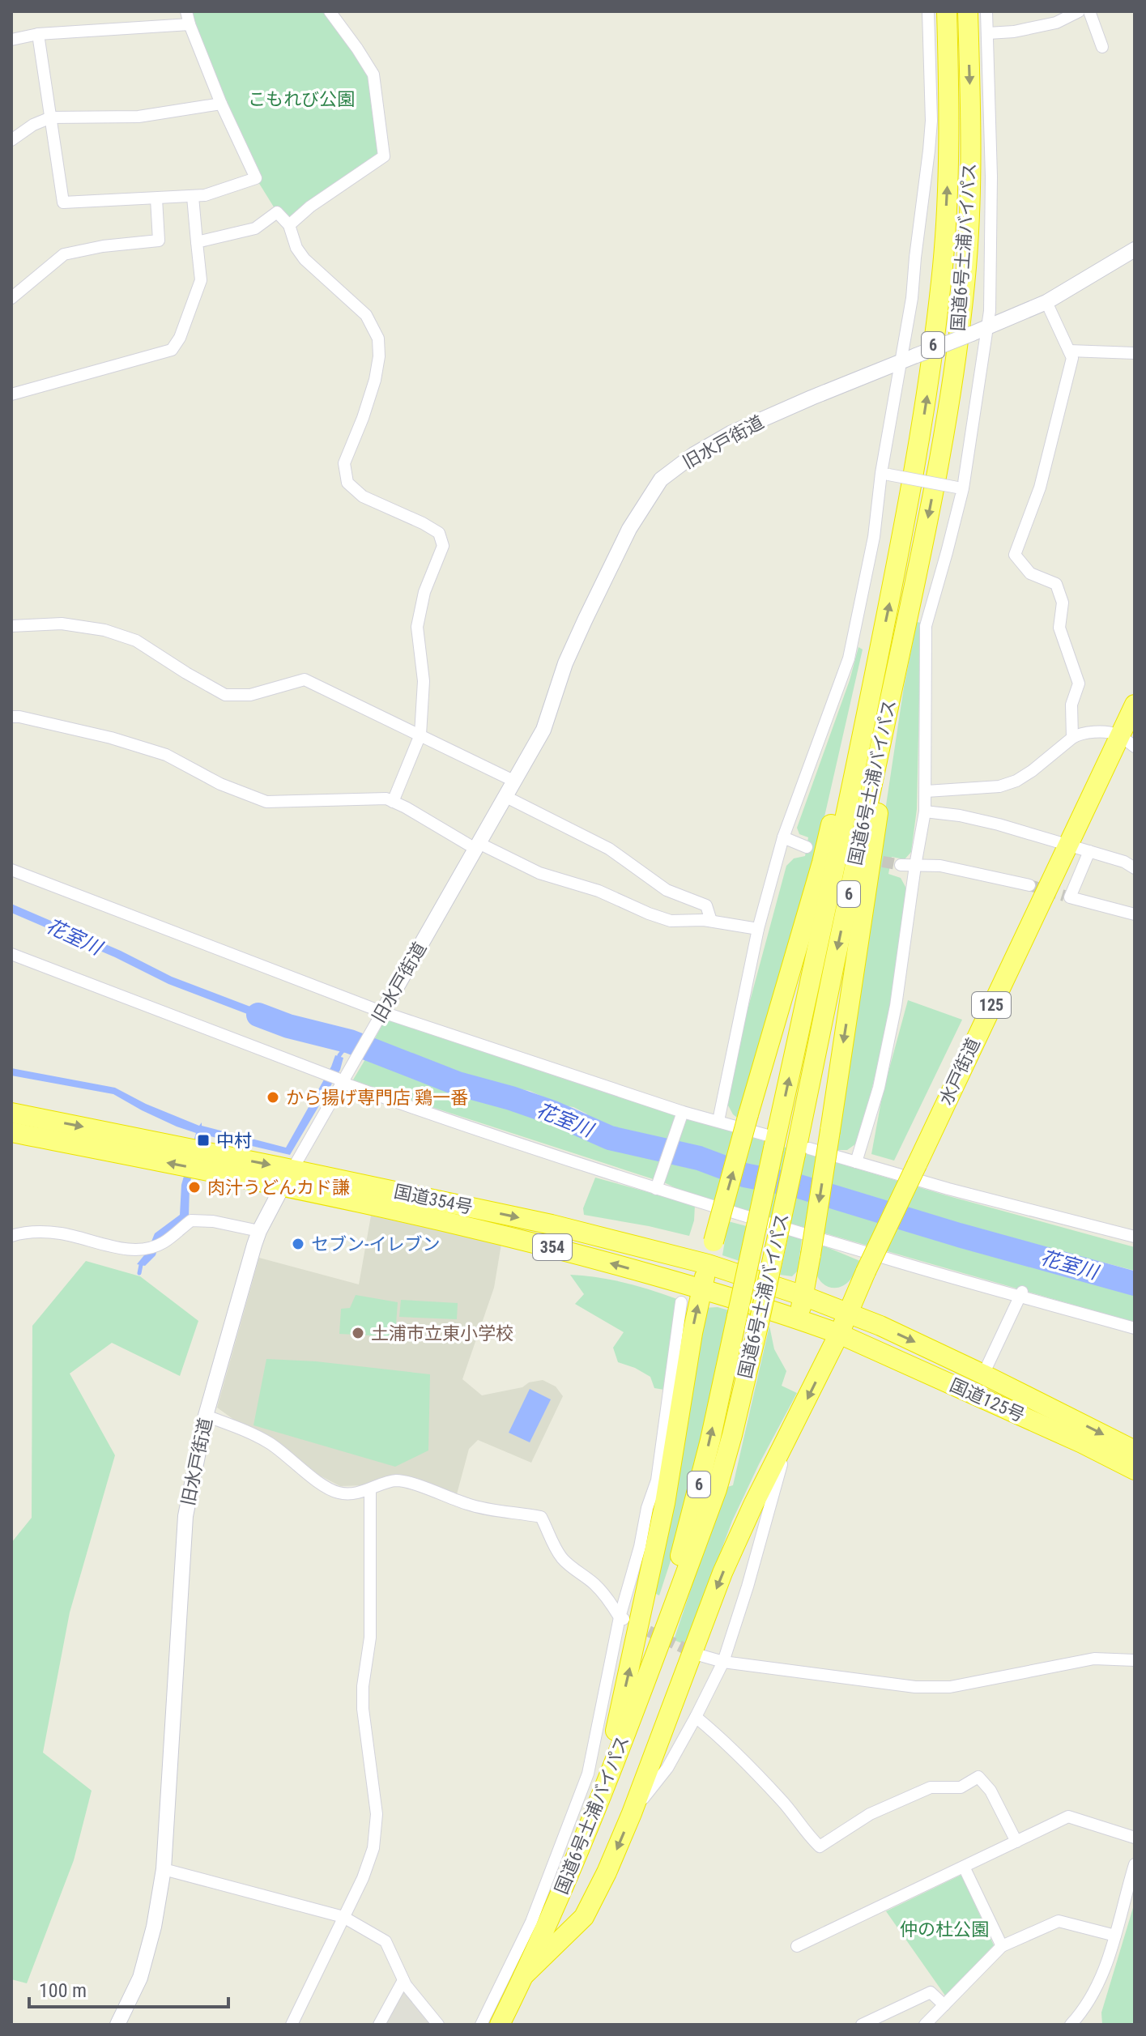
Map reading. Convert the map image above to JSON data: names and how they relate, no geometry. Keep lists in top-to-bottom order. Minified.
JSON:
{"streets":{"highway":["国道6号土浦バイパス","6","125","水戸街道","国道354号","354","国道125号"],"street":["旧水戸街道"]},"crossings":[["国道6号土浦バイパス","6"],["国道6号土浦バイパス","水戸街道"],["6","水戸街道"],["旧水戸街道","国道354号"],["水戸街道","国道354号"],["水戸街道","国道125号"],["国道354号","国道125号"]],"water":["花室川"],"parks":["こもれび公園","仲の杜公園"],"places":{"other":["から揚げ専門店 鶏一番","肉汁うどんカド謙","セブン-イレブン","土浦市立東小学校"],"transit":["中村"]},"scale_bar":"100 m"}
